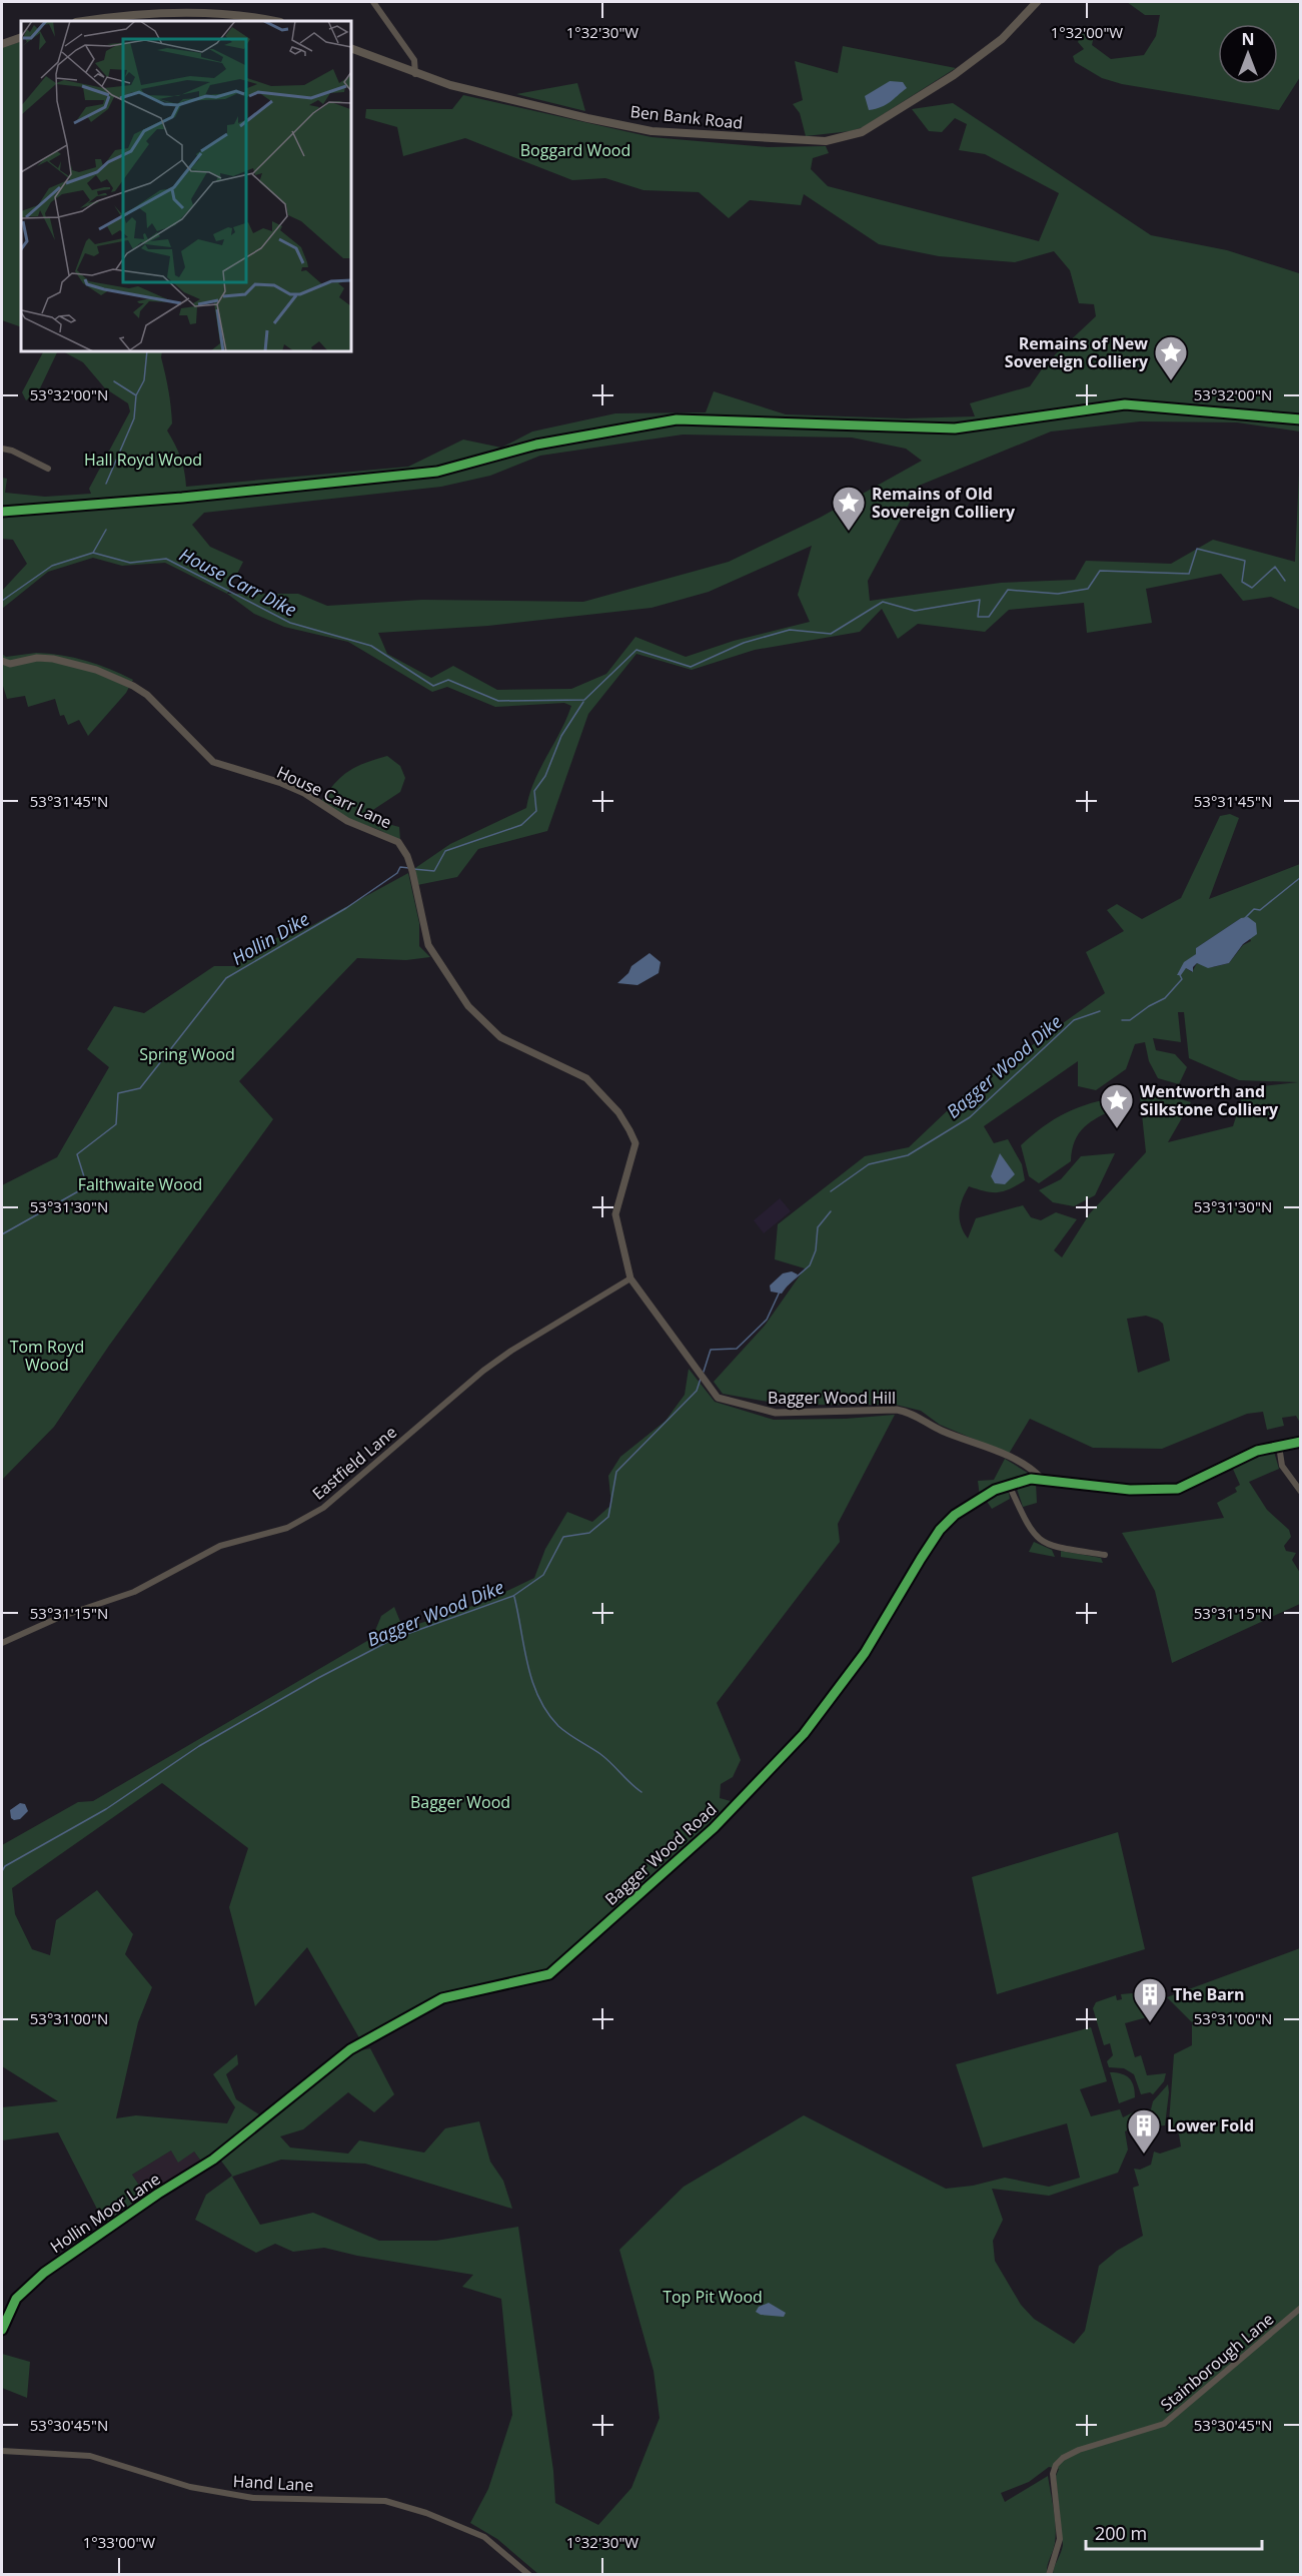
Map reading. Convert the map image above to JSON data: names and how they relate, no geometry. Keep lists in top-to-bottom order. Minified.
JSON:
{"streets":{"main road":["Ben Bank Road"],"street":["House Carr Lane","Bagger Wood Hill","Eastfield Lane","Bagger Wood Road","Hollin Moor Lane","Stainborough Lane","Hand Lane"]},"crossings":[["House Carr Lane","Bagger Wood Hill"],["House Carr Lane","Eastfield Lane"],["Bagger Wood Hill","Eastfield Lane"],["Bagger Wood Hill","Bagger Wood Road"],["Bagger Wood Road","Hollin Moor Lane"]],"water":["House Carr Dike","Hollin Dike","Bagger Wood Dike"],"parks":["Boggard Wood","Hall Royd Wood","Spring Wood","Falthwaite Wood","Tom Royd Wood","Bagger Wood","Top Pit Wood"],"places":{"place":["Remains of New Sovereign Colliery","Remains of Old Sovereign Colliery","Wentworth and Silkstone Colliery"],"building":["The Barn","Lower Fold"]},"scale_bar":"200 m","north":"top","coordinates":["1°32'30\"W","1°32'00\"W","53°32'00\"N","53°31'45\"N","53°31'30\"N","53°31'15\"N","53°31'00\"N","53°30'45\"N","1°33'00\"W"]}
